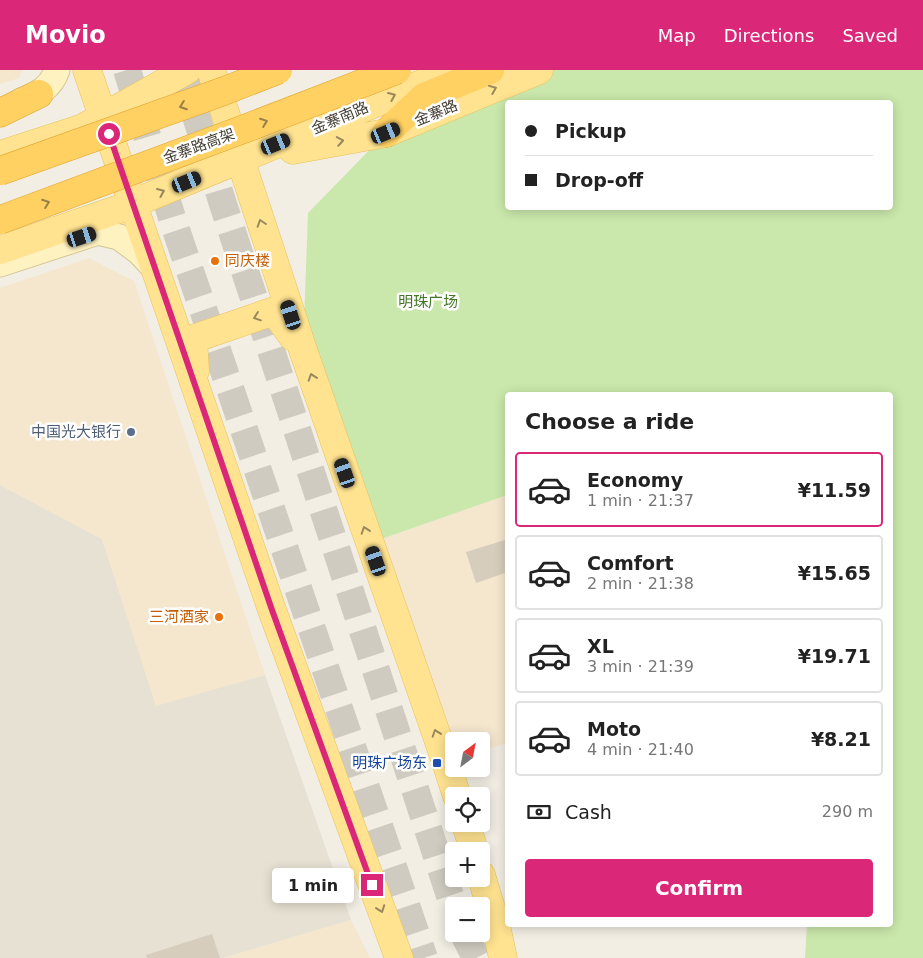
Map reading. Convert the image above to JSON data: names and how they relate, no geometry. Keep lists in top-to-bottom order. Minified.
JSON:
{"streets":{"highway":["金寨路高架"],"main road":["金寨路","金寨南路"]},"crossings":[["金寨路","金寨南路"]],"one_way":["金寨路","金寨南路"],"parks":["明珠广场"],"places":{"other":["同庆楼","中国光大银行","三河酒家"],"transit":["明珠广场东"]},"north":"top right","page":{"header":"Movio","nav":["Map","Directions","Saved"],"banner":["Pickup","Drop-off"],"heading":"Choose a ride","list":[{"name":"Economy","note":"1 min · 21:37","value":"¥11.59"},{"name":"Comfort","note":"2 min · 21:38","value":"¥15.65"},{"name":"XL","note":"3 min · 21:39","value":"¥19.71"},{"name":"Moto","note":"4 min · 21:40","value":"¥8.21"}],"map_buttons":["+","−"],"pay":["Cash","290 m"],"buttons":"Confirm","bubble":"1 min"}}
